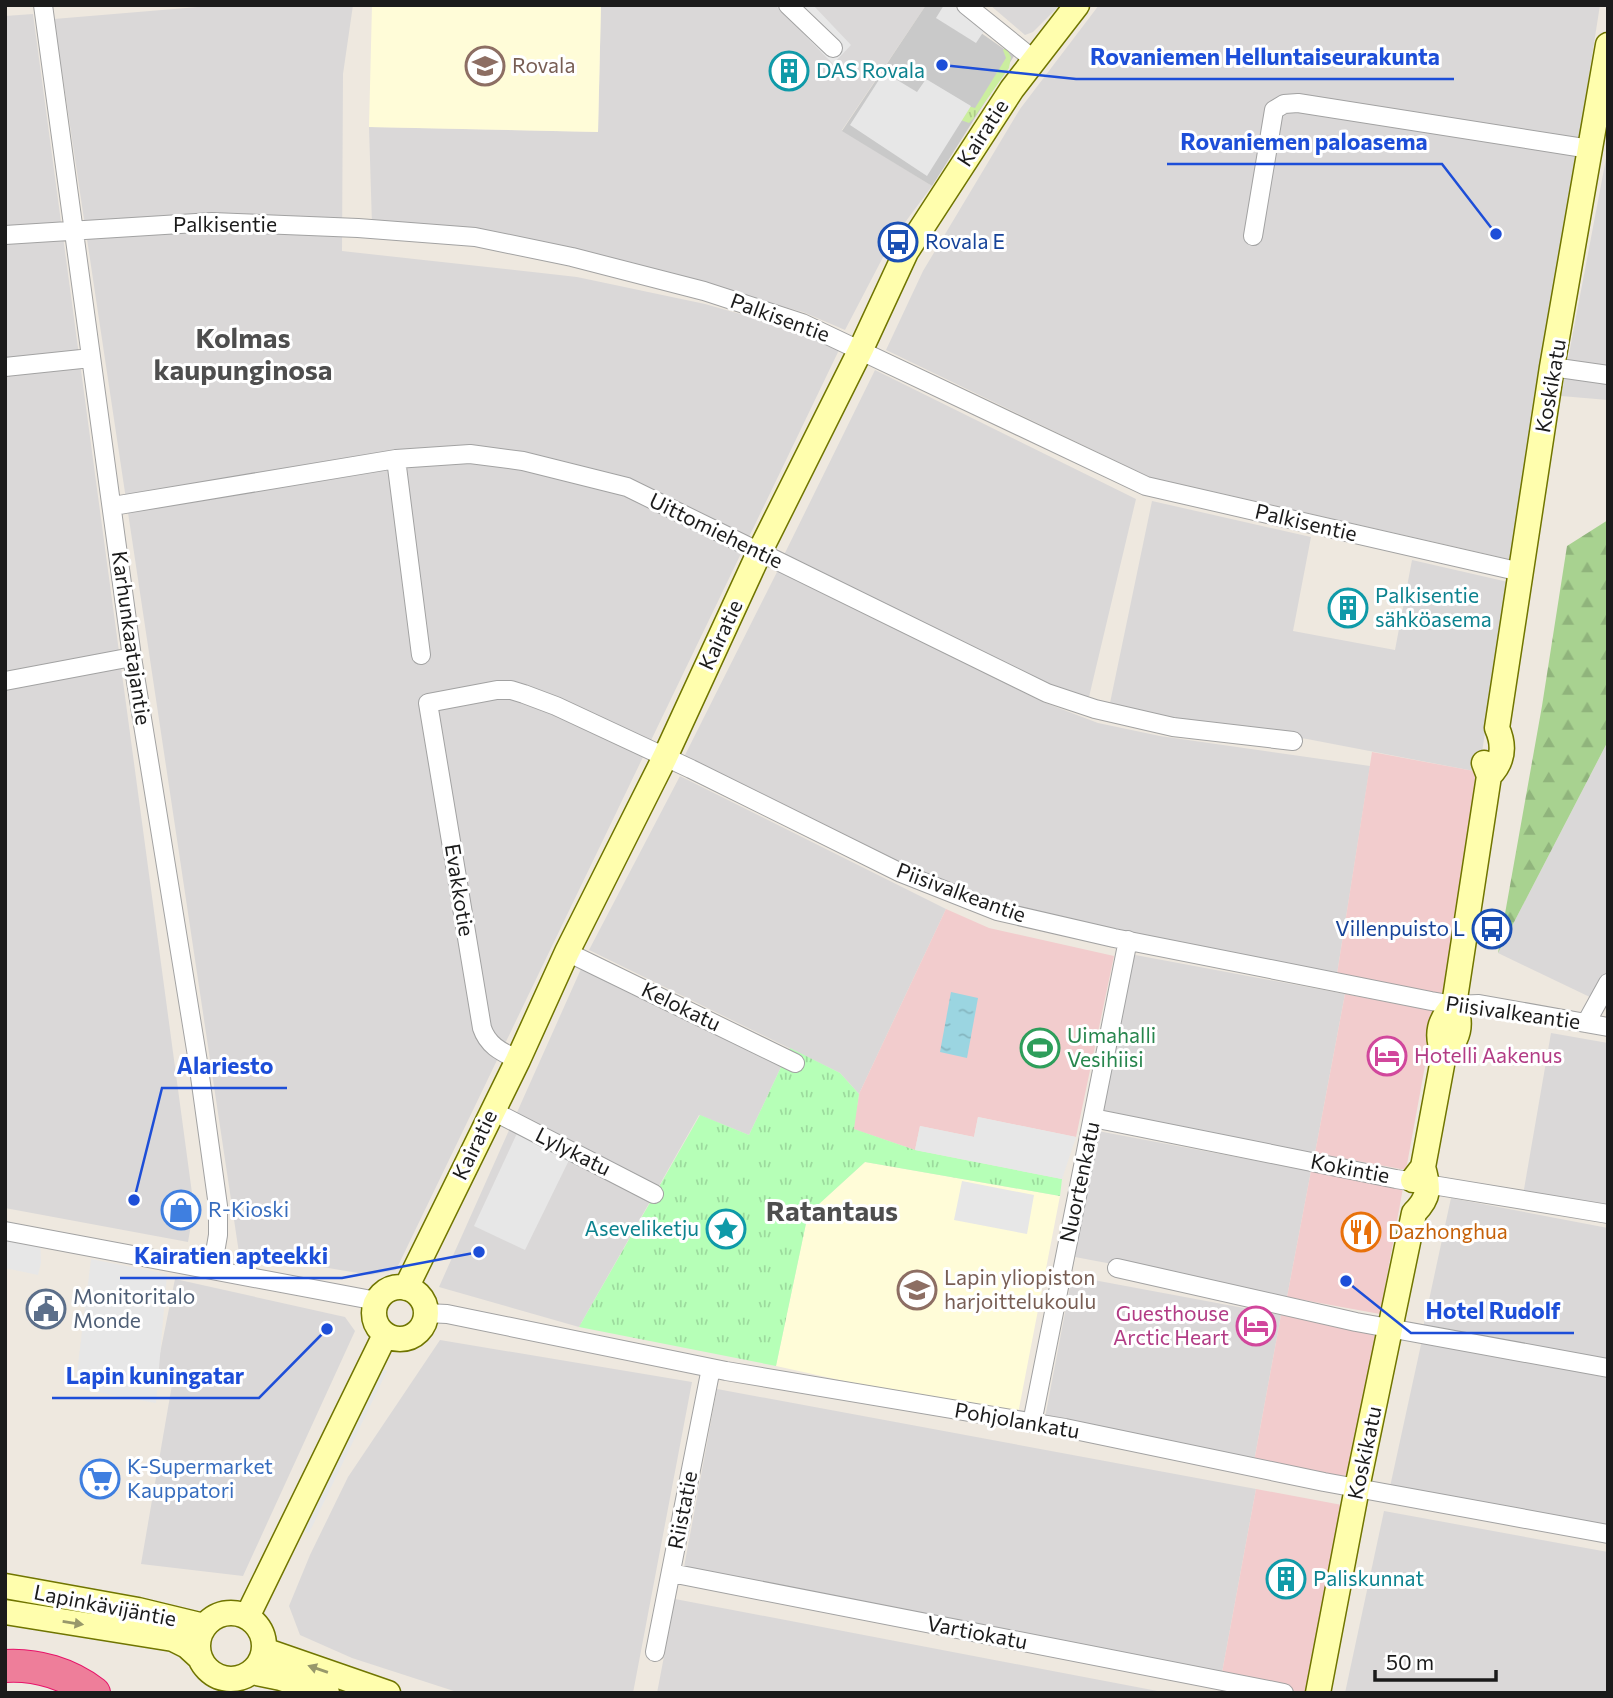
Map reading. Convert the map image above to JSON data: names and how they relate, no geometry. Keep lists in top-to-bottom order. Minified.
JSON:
{"streets":{"main road":["Kairatie","Koskikatu","Lapinkävijäntie"],"street":["Palkisentie","Uittomiehentie","Karhunkaatajantie","Evakkotie","Piisivalkeantie","Kelokatu","Lylykatu","Kokintie","Nuortenkatu","Pohjolankatu","Riistatie","Vartiokatu"]},"crossings":[["Kairatie","Palkisentie"],["Kairatie","Uittomiehentie"],["Kairatie","Evakkotie"],["Kairatie","Piisivalkeantie"],["Kairatie","Kelokatu"],["Kairatie","Lylykatu"],["Kairatie","Pohjolankatu"],["Palkisentie","Koskikatu"],["Palkisentie","Karhunkaatajantie"],["Koskikatu","Piisivalkeantie"],["Koskikatu","Kokintie"],["Koskikatu","Pohjolankatu"],["Uittomiehentie","Karhunkaatajantie"],["Evakkotie","Piisivalkeantie"],["Piisivalkeantie","Nuortenkatu"],["Kokintie","Nuortenkatu"],["Nuortenkatu","Pohjolankatu"],["Pohjolankatu","Riistatie"],["Riistatie","Vartiokatu"]],"districts":["Kolmas kaupunginosa","Ratantaus"],"places":{"other":["Rovaniemen Helluntaiseurakunta","Rovaniemen paloasema","Alariesto","Kairatien apteekki","Hotel Rudolf","Lapin kuningatar"],"school or university":["Rovala","Lapin yliopiston harjoittelukoulu"],"building":["DAS Rovala","Palkisentie sähköasema","Paliskunnat"],"bus stop":["Rovala E","Villenpuisto L"],"sports":["Uimahalli Vesihiisi"],"hotel":["Hotelli Aakenus","Guesthouse Arctic Heart"],"shop":["R-Kioski"],"place":["Aseveliketju"],"restaurant":["Dazhonghua"],"public building":["Monitoritalo Monde"],"supermarket":["K-Supermarket Kauppatori"]},"scale_bar":"50 m"}
